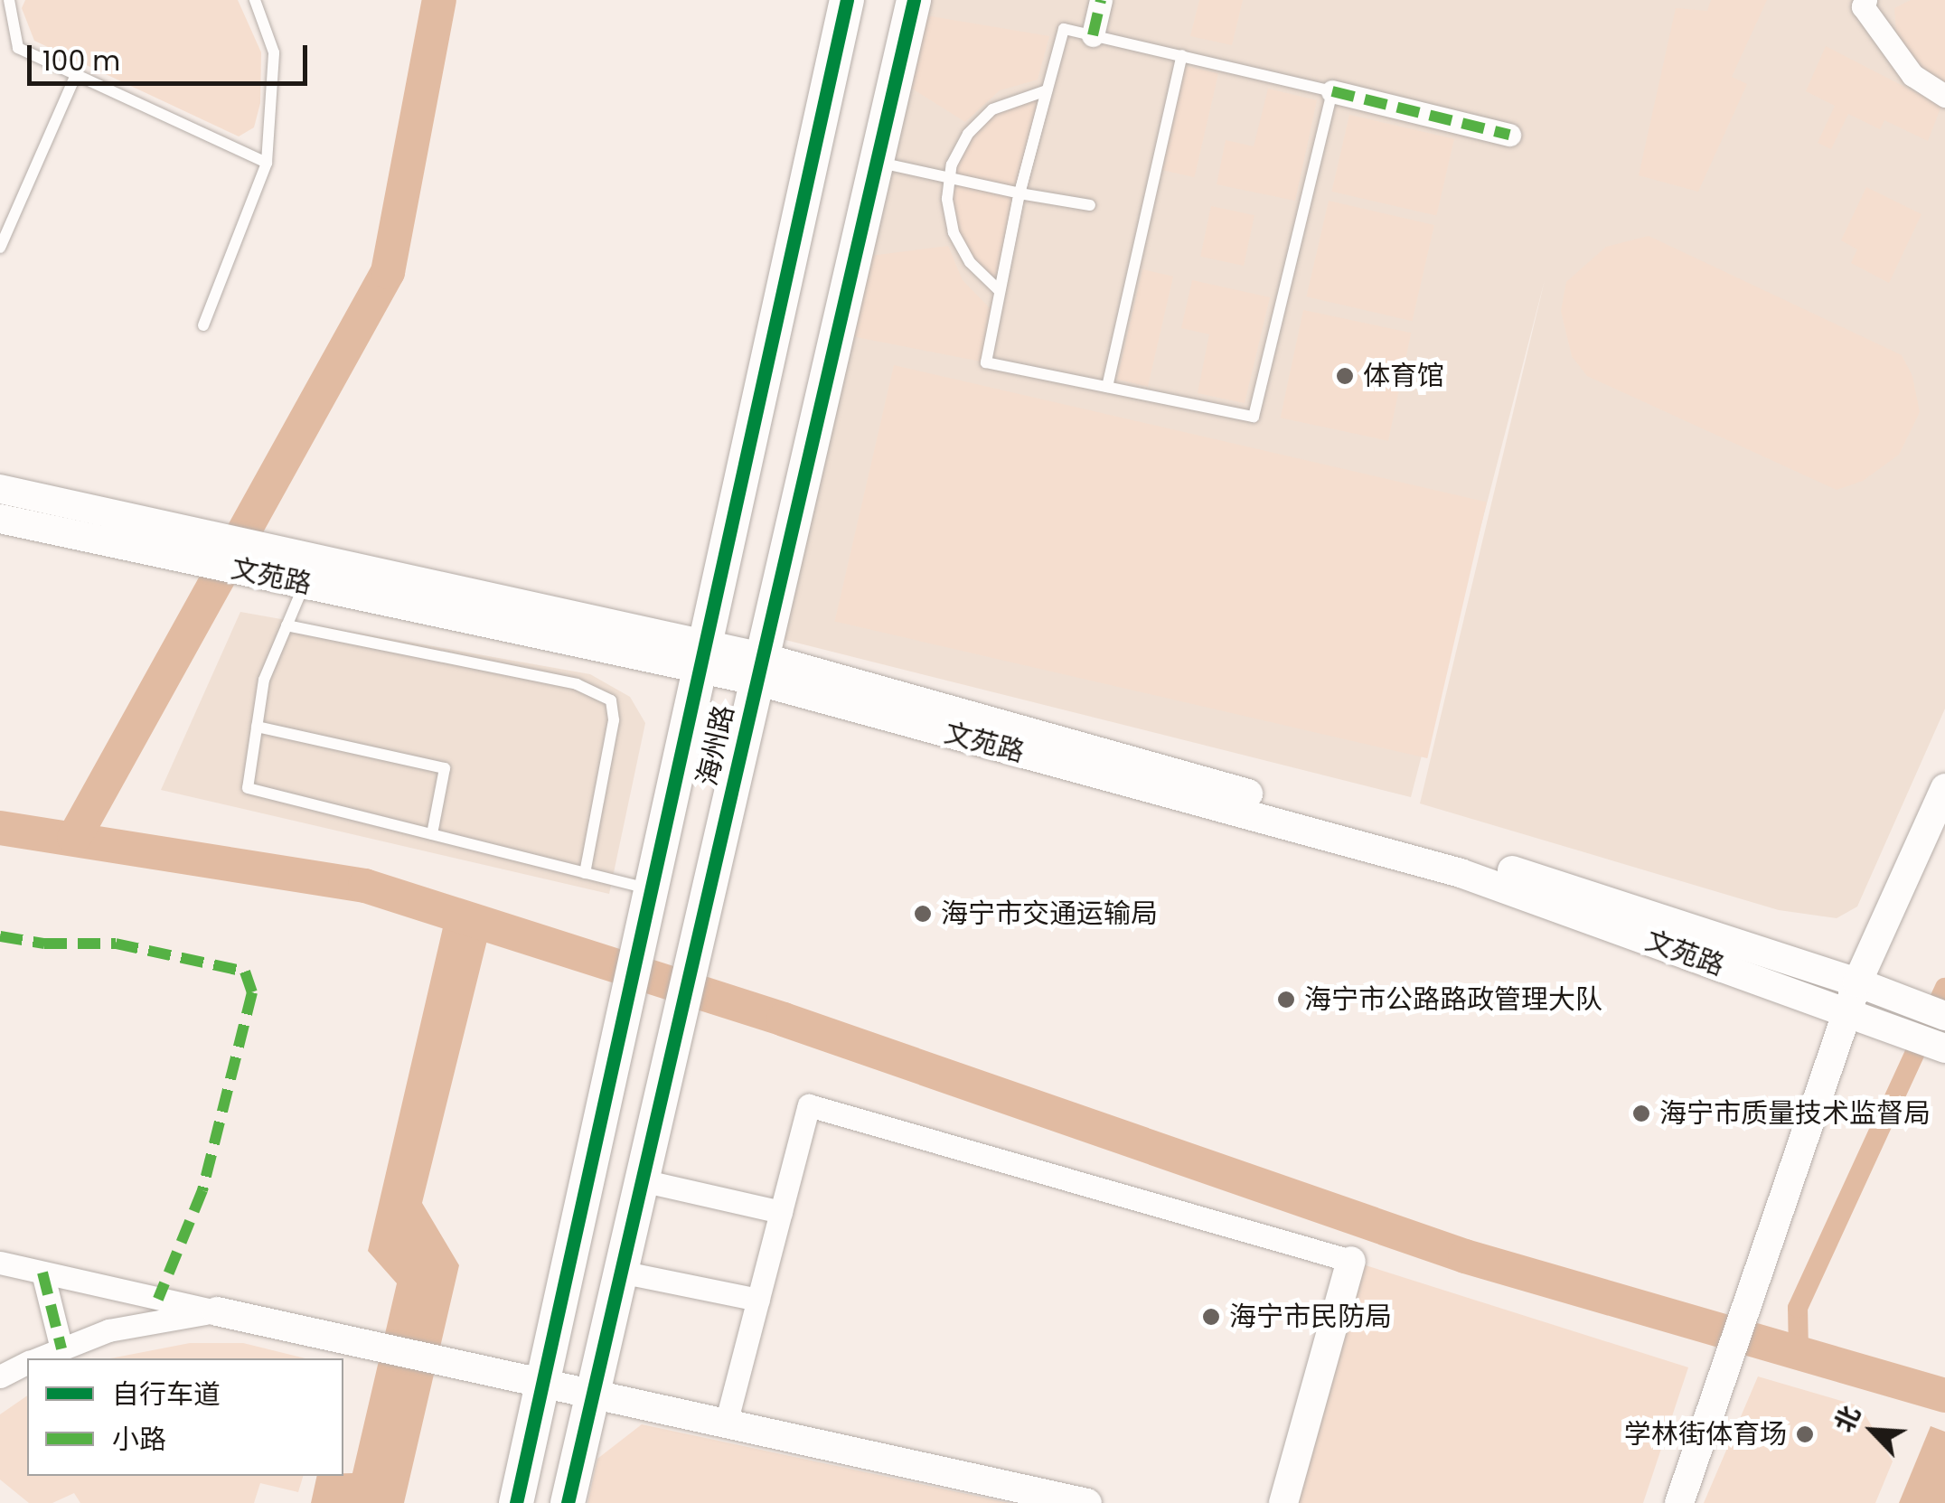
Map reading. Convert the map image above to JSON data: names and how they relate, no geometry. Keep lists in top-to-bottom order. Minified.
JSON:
{"streets":{"main road":["文苑路","海州路"]},"crossings":[["文苑路","海州路"]],"places":["体育馆","海宁市交通运输局","海宁市公路路政管理大队","海宁市质量技术监督局","海宁市民防局","学林街体育场"],"legend":["自行车道","小路"],"scale_bar":"100 m","north":"top left"}
